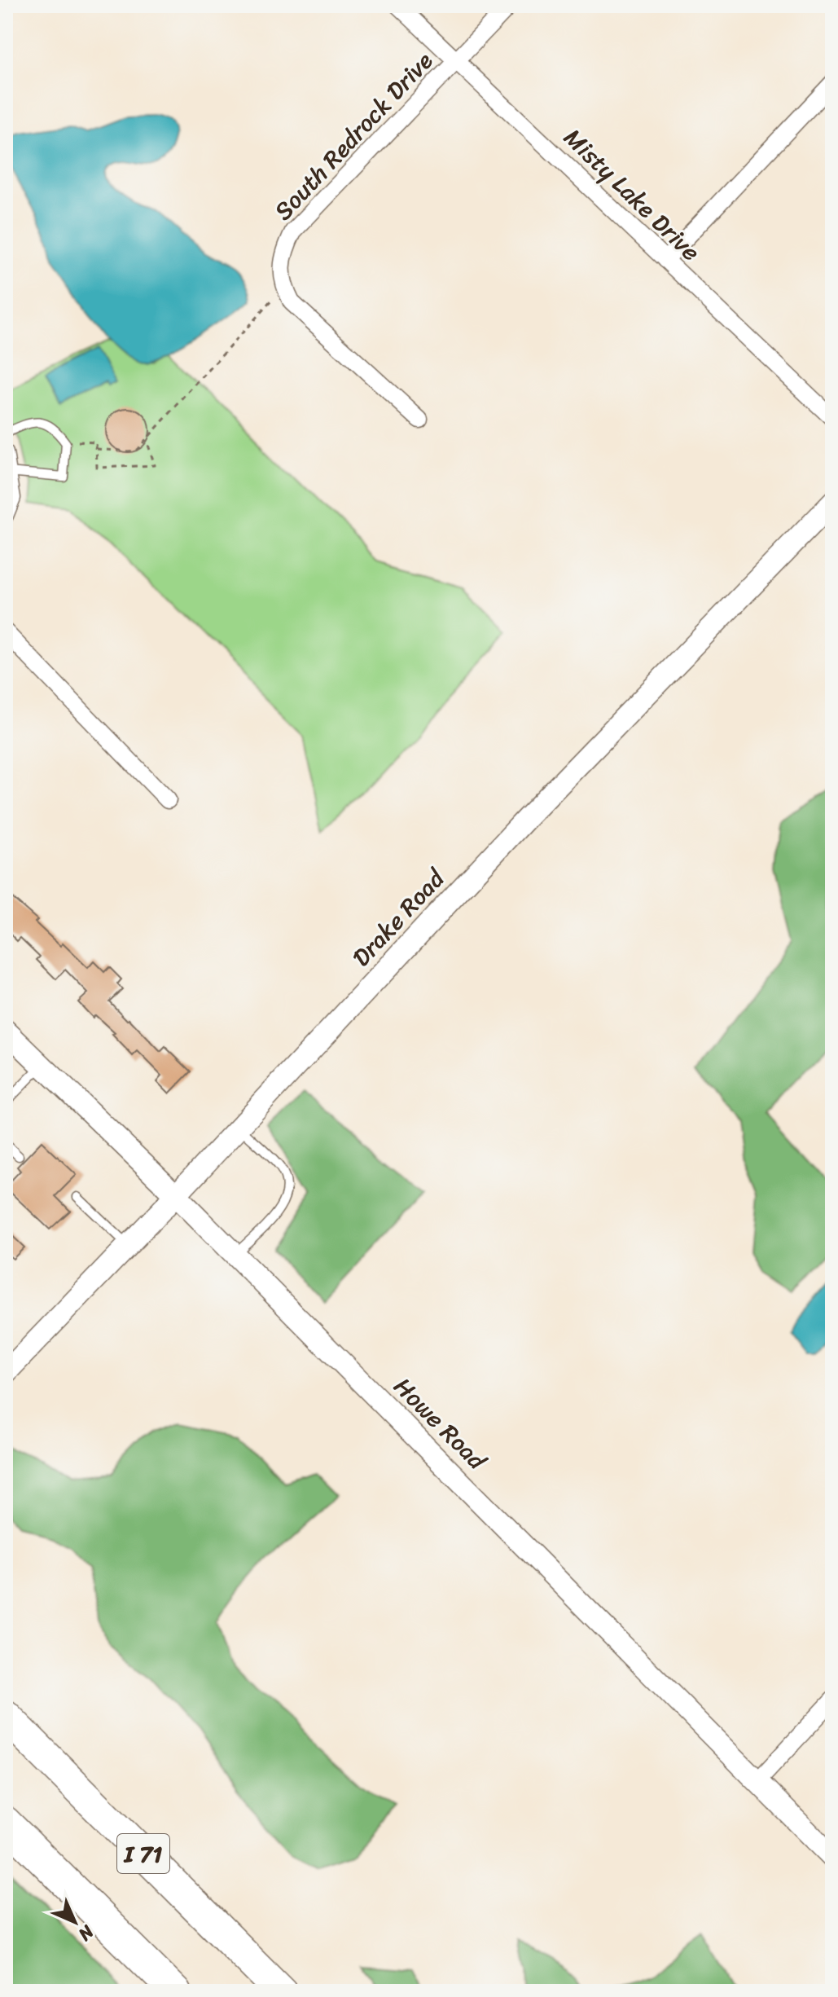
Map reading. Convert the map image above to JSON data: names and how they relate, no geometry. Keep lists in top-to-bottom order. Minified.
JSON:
{"streets":{"highway":["I 71"],"street":["South Redrock Drive","Misty Lake Drive","Drake Road","Howe Road"]},"crossings":[["South Redrock Drive","Misty Lake Drive"],["Drake Road","Howe Road"]],"north":"bottom right"}
